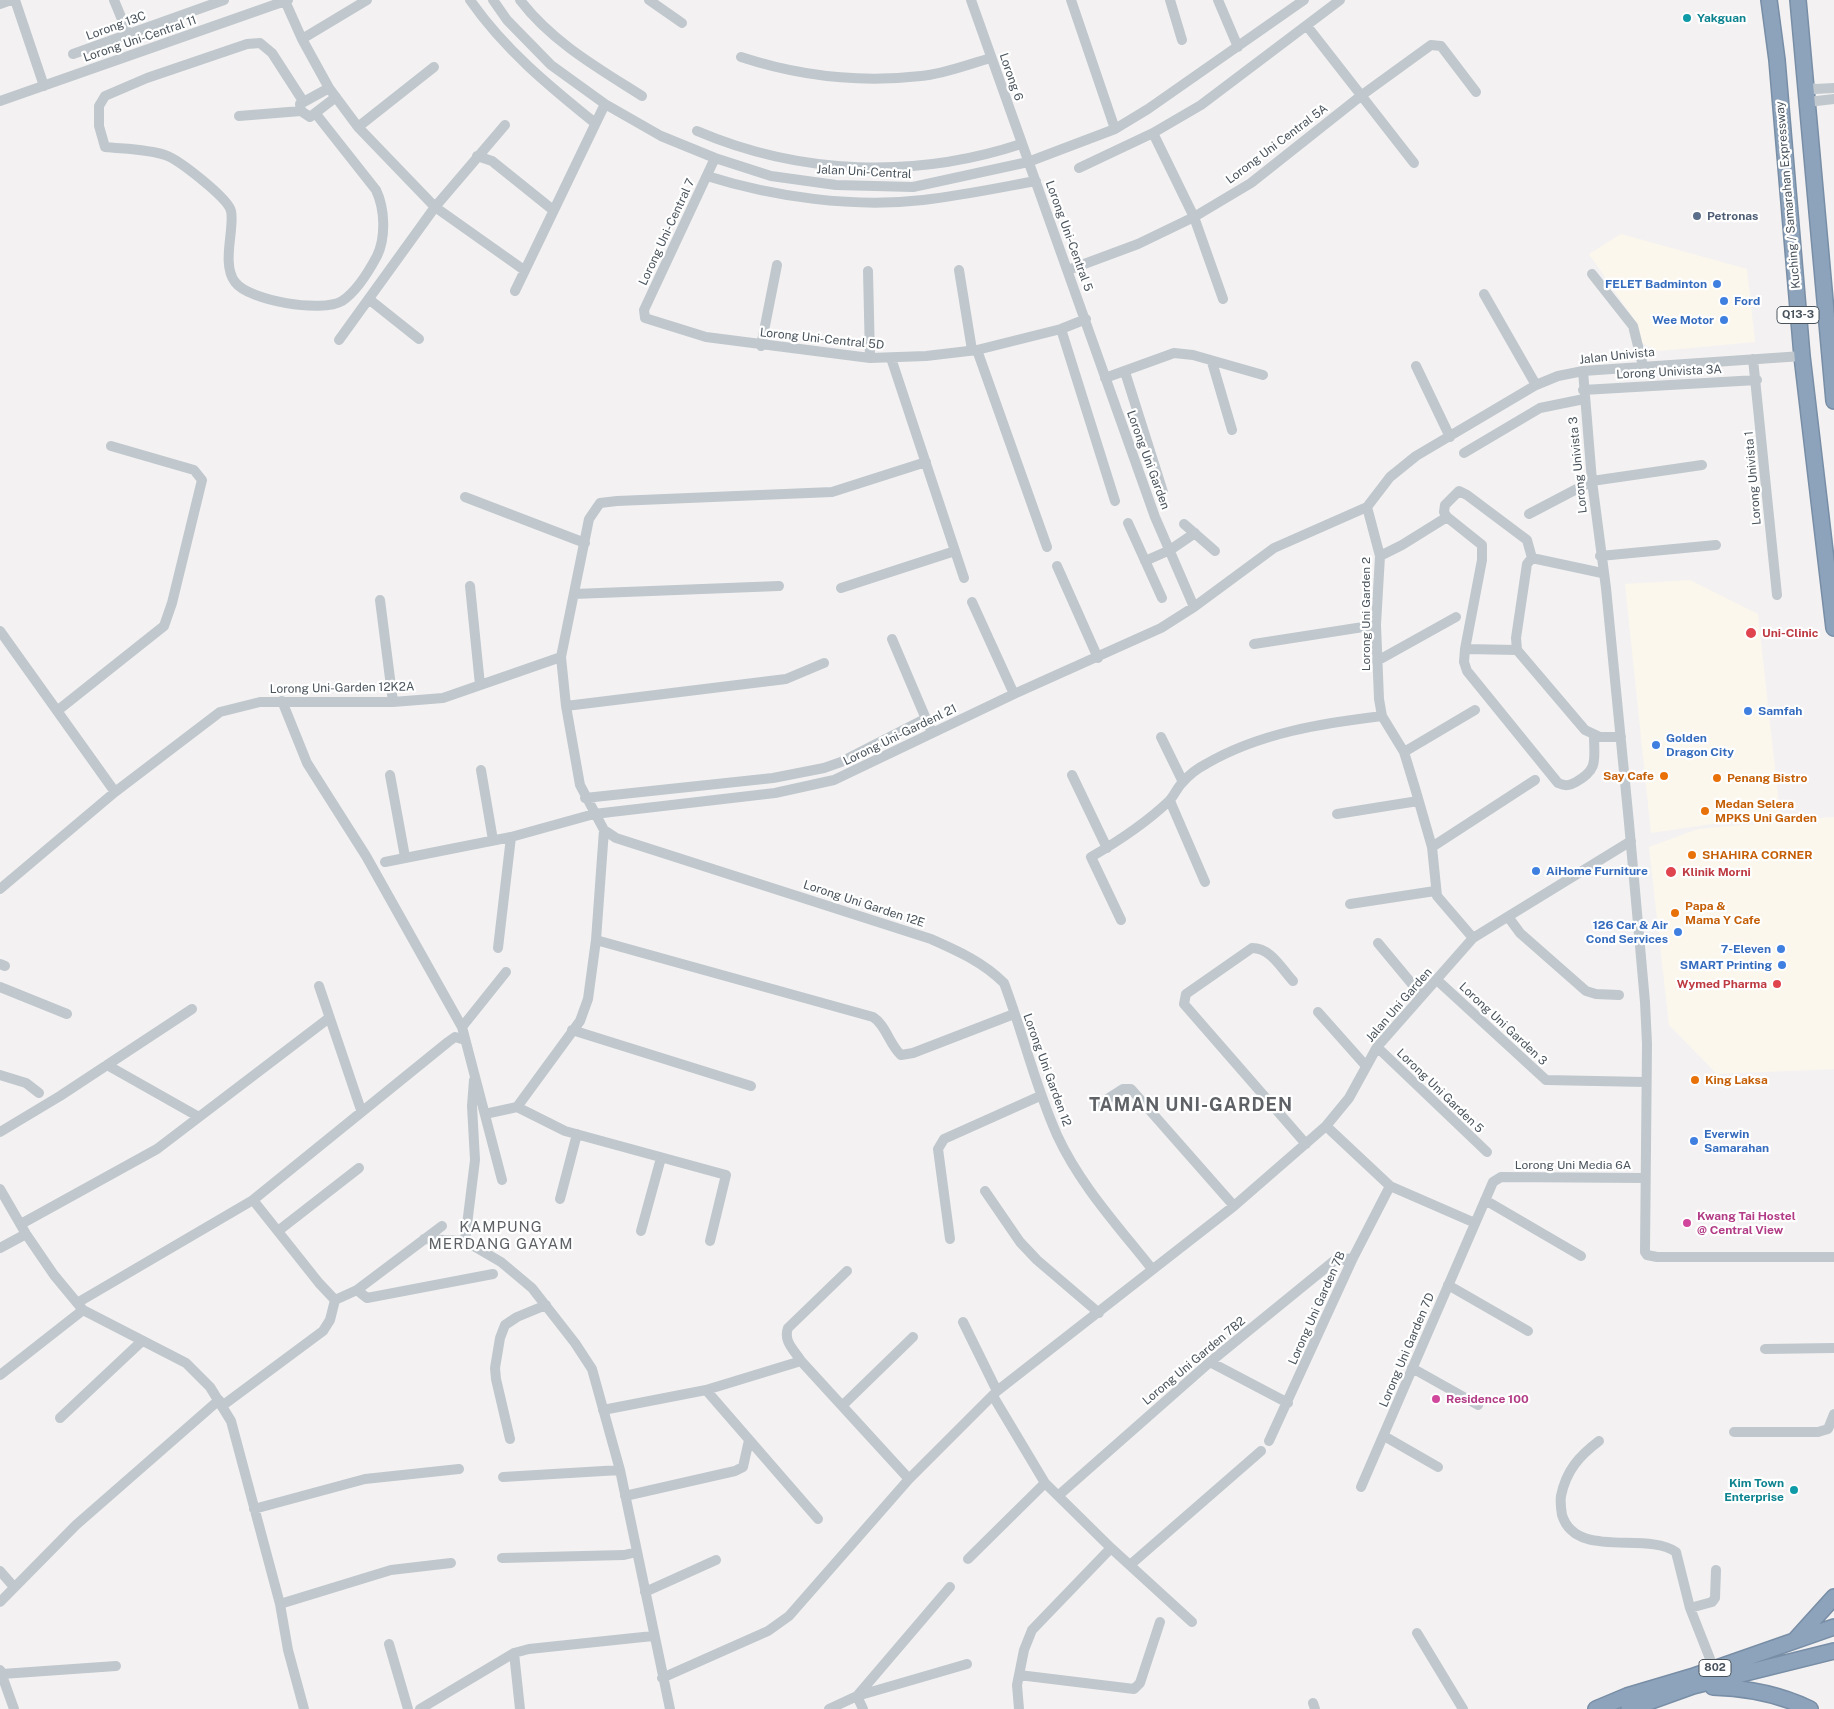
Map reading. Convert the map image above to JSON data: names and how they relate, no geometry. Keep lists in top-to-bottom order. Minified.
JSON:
{"streets":{"highway":["Kuching / Samarahan Expressway","Q13-3","802"],"street":["Lorong 13C","Lorong Uni-Central 11","Lorong 6","Lorong Uni Central 5A","Jalan Uni-Central","Lorong Uni-Central 7","Lorong Uni-Central 5","Lorong Uni-Central 5D","Jalan Univista","Lorong Univista 3A","Lorong Uni Garden","Lorong Univista 3","Lorong Univista 1","Lorong Uni Garden 2","Lorong Uni-Garden 12K2A","Lorong Uni-Gardenl 21","Lorong Uni Garden 12E","Jalan Uni Garden","Lorong Uni Garden 3","Lorong Uni Garden 12","Lorong Uni Garden 5","Lorong Uni Media 6A","Lorong Uni Garden 7B","Lorong Uni Garden 7D","Lorong Uni Garden 7B2"]},"crossings":[["Lorong 6","Jalan Uni-Central"],["Lorong 6","Lorong Uni-Central 5"],["Lorong Uni Central 5A","Lorong Uni-Central 5"],["Jalan Uni-Central","Lorong Uni-Central 7"],["Jalan Uni-Central","Lorong Uni-Central 5"],["Kuching / Samarahan Expressway","Jalan Univista"],["Lorong Uni-Central 7","Lorong Uni-Central 5D"],["Lorong Uni-Central 5","Lorong Uni-Central 5D"],["Lorong Uni-Central 5","Lorong Uni Garden"],["Lorong Uni-Central 5D","Lorong Uni Garden"],["Jalan Univista","Lorong Univista 3"],["Jalan Univista","Lorong Univista 1"],["Jalan Univista","Lorong Uni Garden 2"],["Jalan Univista","Lorong Uni-Gardenl 21"],["Lorong Univista 3A","Lorong Univista 3"],["Lorong Univista 3A","Lorong Univista 1"],["Lorong Uni Garden","Lorong Uni-Gardenl 21"],["Lorong Univista 3","Jalan Uni Garden"],["Lorong Univista 3","Lorong Uni Garden 3"],["Lorong Univista 3","Lorong Uni Media 6A"],["Lorong Uni Garden 2","Lorong Uni-Gardenl 21"],["Lorong Uni Garden 12E","Lorong Uni Garden 12"],["Jalan Uni Garden","Lorong Uni Garden 3"],["Jalan Uni Garden","Lorong Uni Garden 12"],["Jalan Uni Garden","Lorong Uni Garden 5"],["Lorong Uni Media 6A","Lorong Uni Garden 7D"],["Lorong Uni Garden 7B","Lorong Uni Garden 7B2"]],"districts":["TAMAN UNI-GARDEN","KAMPUNG MERDANG GAYAM"],"places":["Yakguan","Petronas","FELET Badminton","Ford","Wee Motor","Uni-Clinic","Samfah","Golden Dragon City","Say Cafe","Penang Bistro","Medan Selera MPKS Uni Garden","SHAHIRA CORNER","AiHome Furniture","Klinik Morni","Papa & Mama Y Cafe","126 Car & Air Cond Services","7-Eleven","SMART Printing","Wymed Pharma","King Laksa","Everwin Samarahan","Kwang Tai Hostel @ Central View","Residence 100","Kim Town Enterprise"]}
